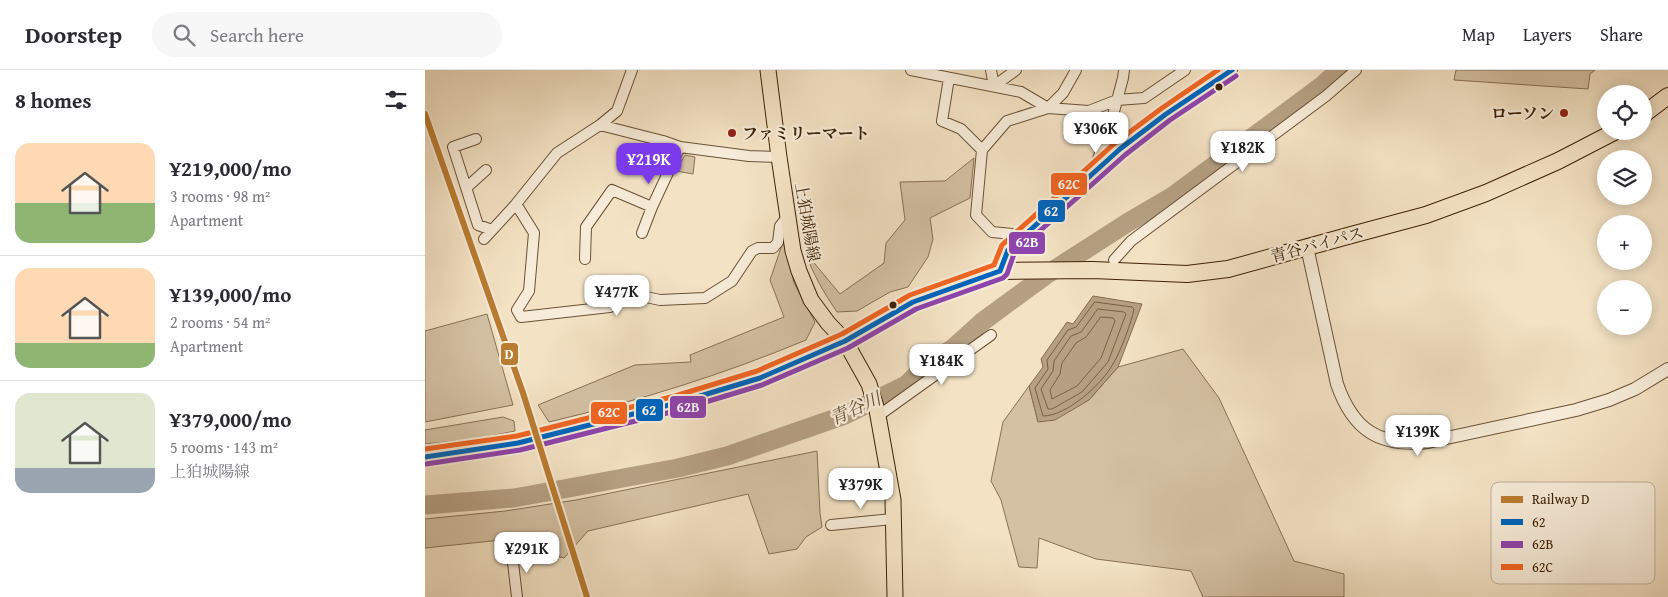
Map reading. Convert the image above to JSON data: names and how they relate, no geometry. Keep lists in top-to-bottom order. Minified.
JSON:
{"streets":{"highway":["青谷バイパス"],"main road":["上狛城陽線"]},"crossings":[["上狛城陽線","青谷バイパス"]],"water":["青谷川"],"places":["ローソン","ファミリーマート"],"lines":["transit line 62","transit line 62C","transit line 62B","rail line D"],"legend":["Railway D","62","62B","62C"],"page":{"header":"Doorstep","search":"Search here","nav":["Map","Layers","Share"],"heading":"8 homes","map_buttons":["+","−"],"price":["¥306K","¥182K","¥219K","¥477K","¥184K","¥139K","¥379K","¥291K"],"list":[{"name":"¥219,000/mo","note":"3 rooms · 98 m² · Apartment"},{"name":"¥139,000/mo","note":"2 rooms · 54 m² · Apartment"},{"name":"¥379,000/mo","note":"5 rooms · 143 m² · 上狛城陽線"}]}}
